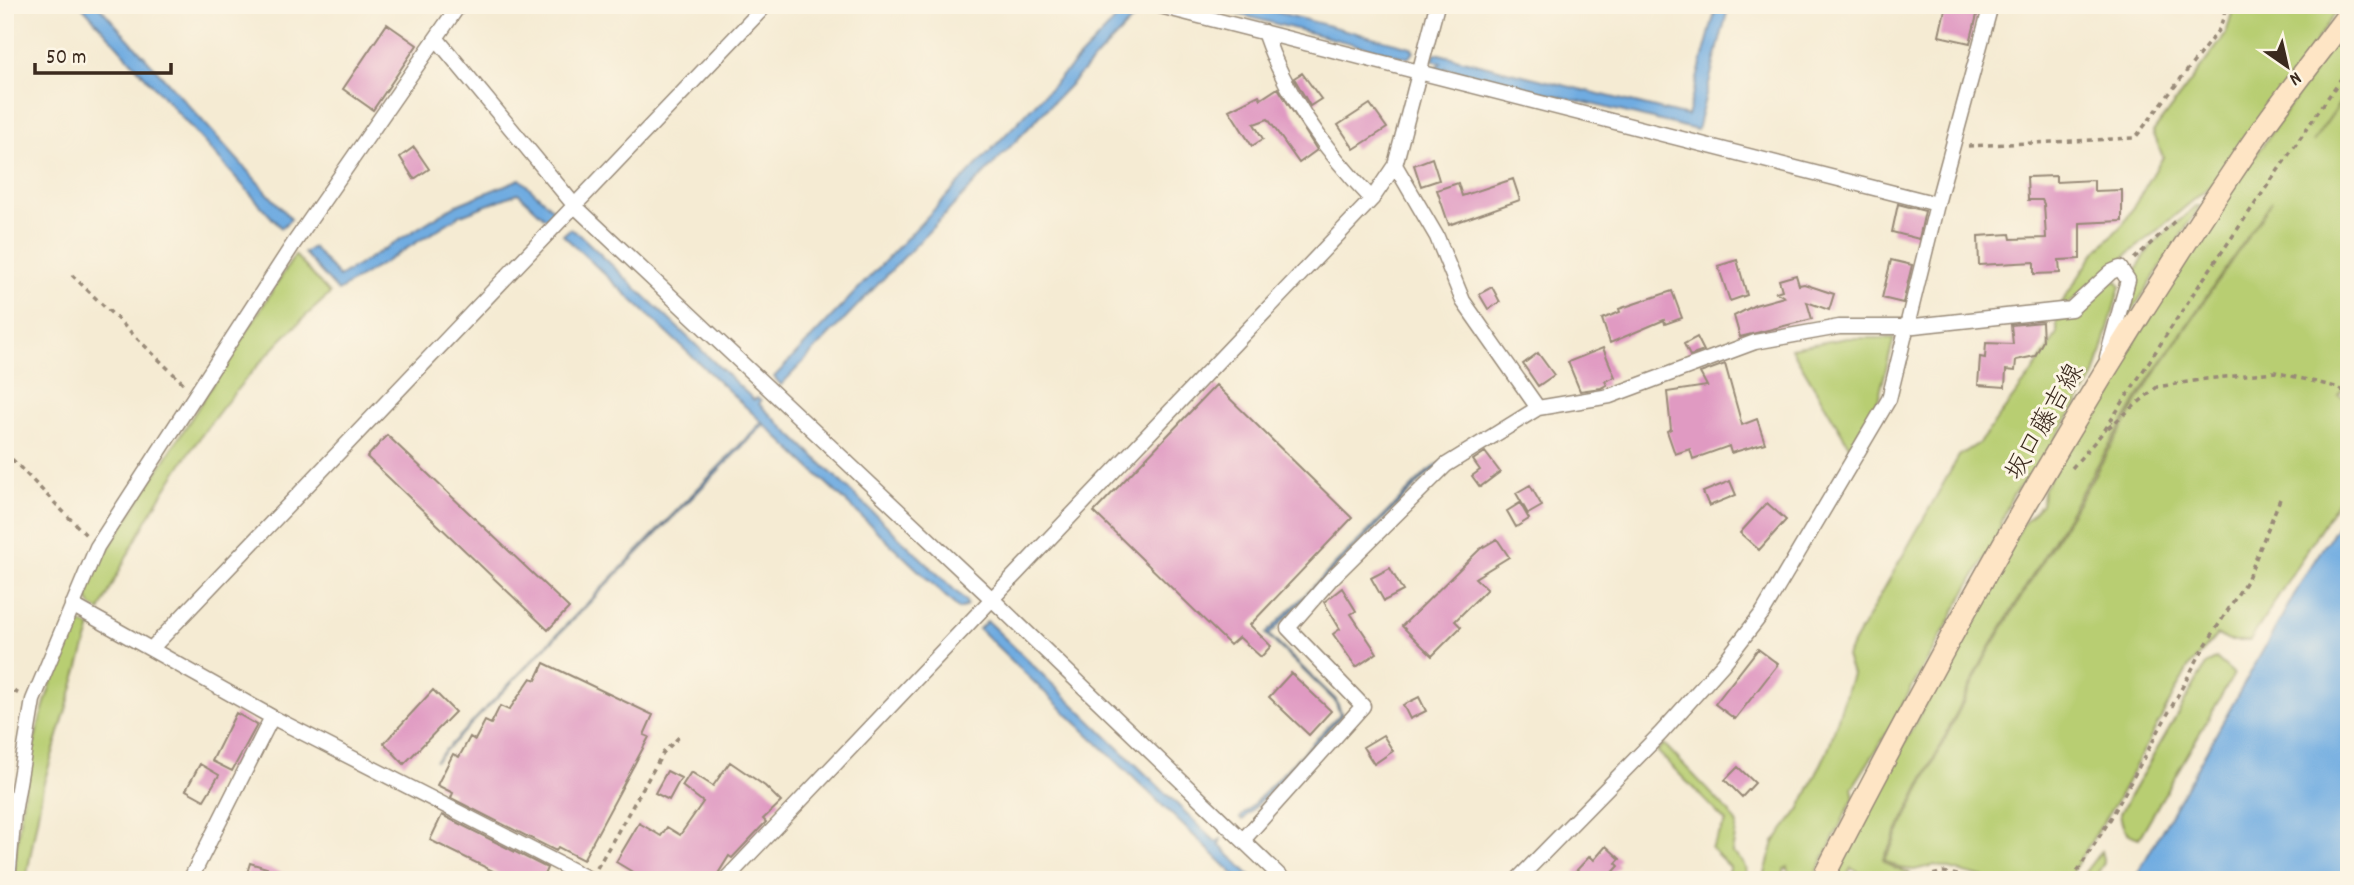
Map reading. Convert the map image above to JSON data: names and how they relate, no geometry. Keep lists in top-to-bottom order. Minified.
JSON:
{"streets":{"main road":["坂口藤吉線"]},"scale_bar":"50 m","north":"bottom right"}
